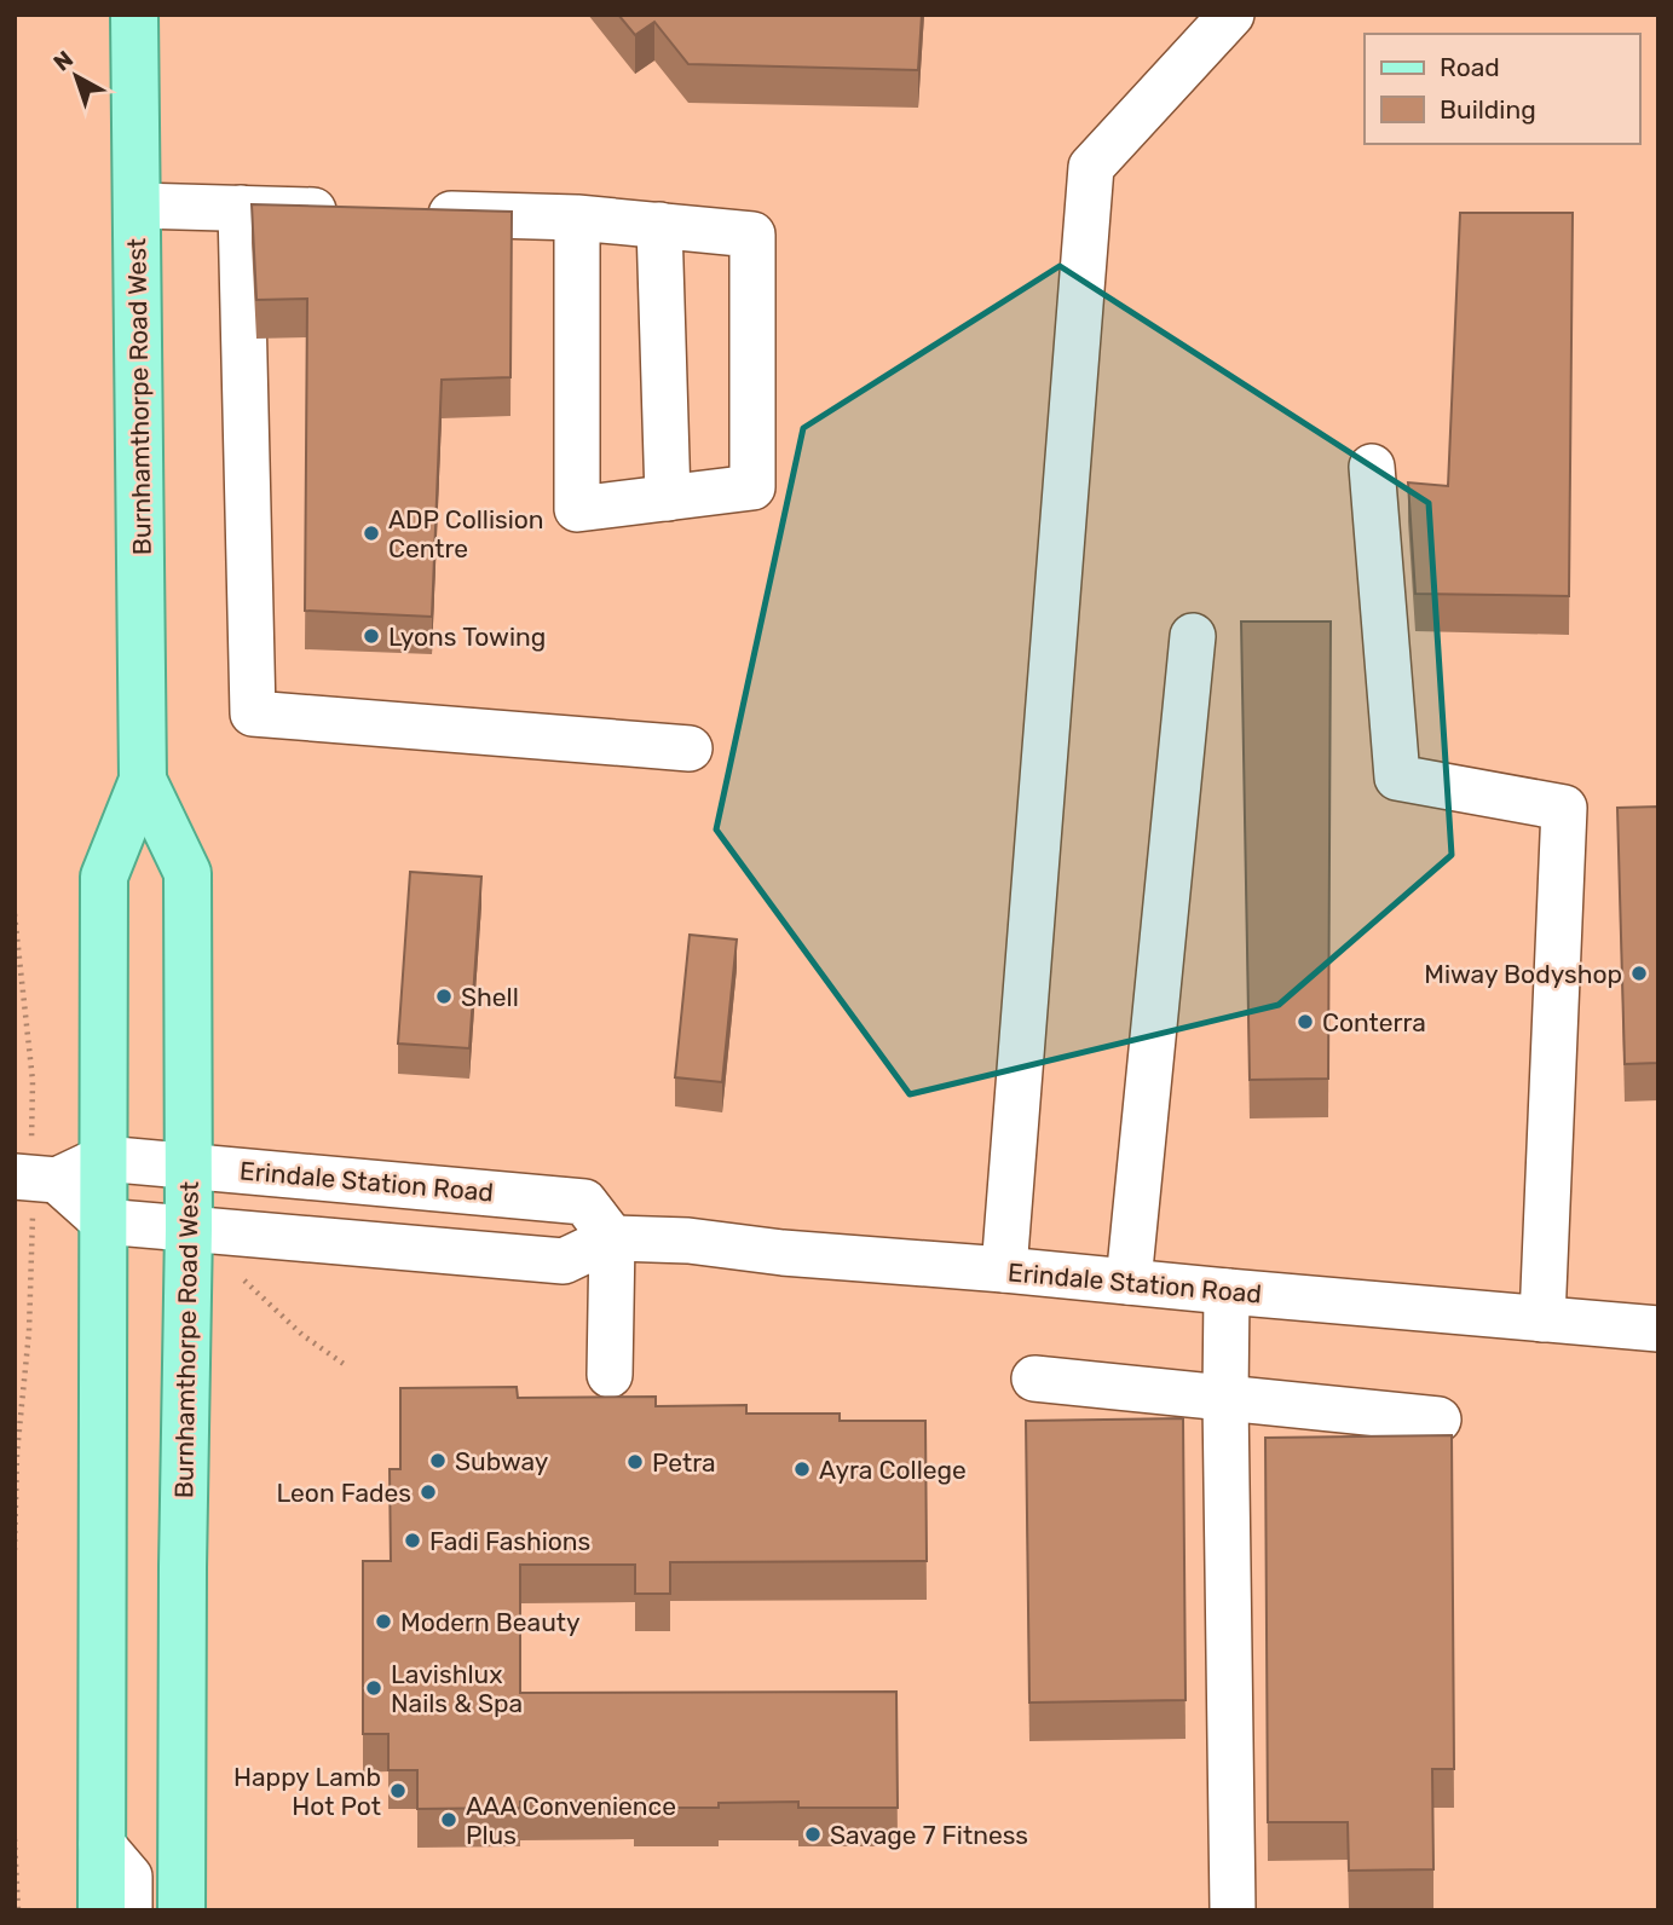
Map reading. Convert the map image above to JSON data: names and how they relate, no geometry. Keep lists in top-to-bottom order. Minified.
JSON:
{"streets":{"main road":["Burnhamthorpe Road West"],"street":["Erindale Station Road"]},"crossings":[["Burnhamthorpe Road West","Erindale Station Road"]],"places":["ADP Collision Centre","Lyons Towing","Miway Bodyshop","Shell","Conterra","Subway","Petra","Ayra College","Leon Fades","Fadi Fashions","Modern Beauty","Lavishlux Nails & Spa","Happy Lamb Hot Pot","AAA Convenience Plus","Savage 7 Fitness"],"legend":["Road","Building"],"north":"top left"}
